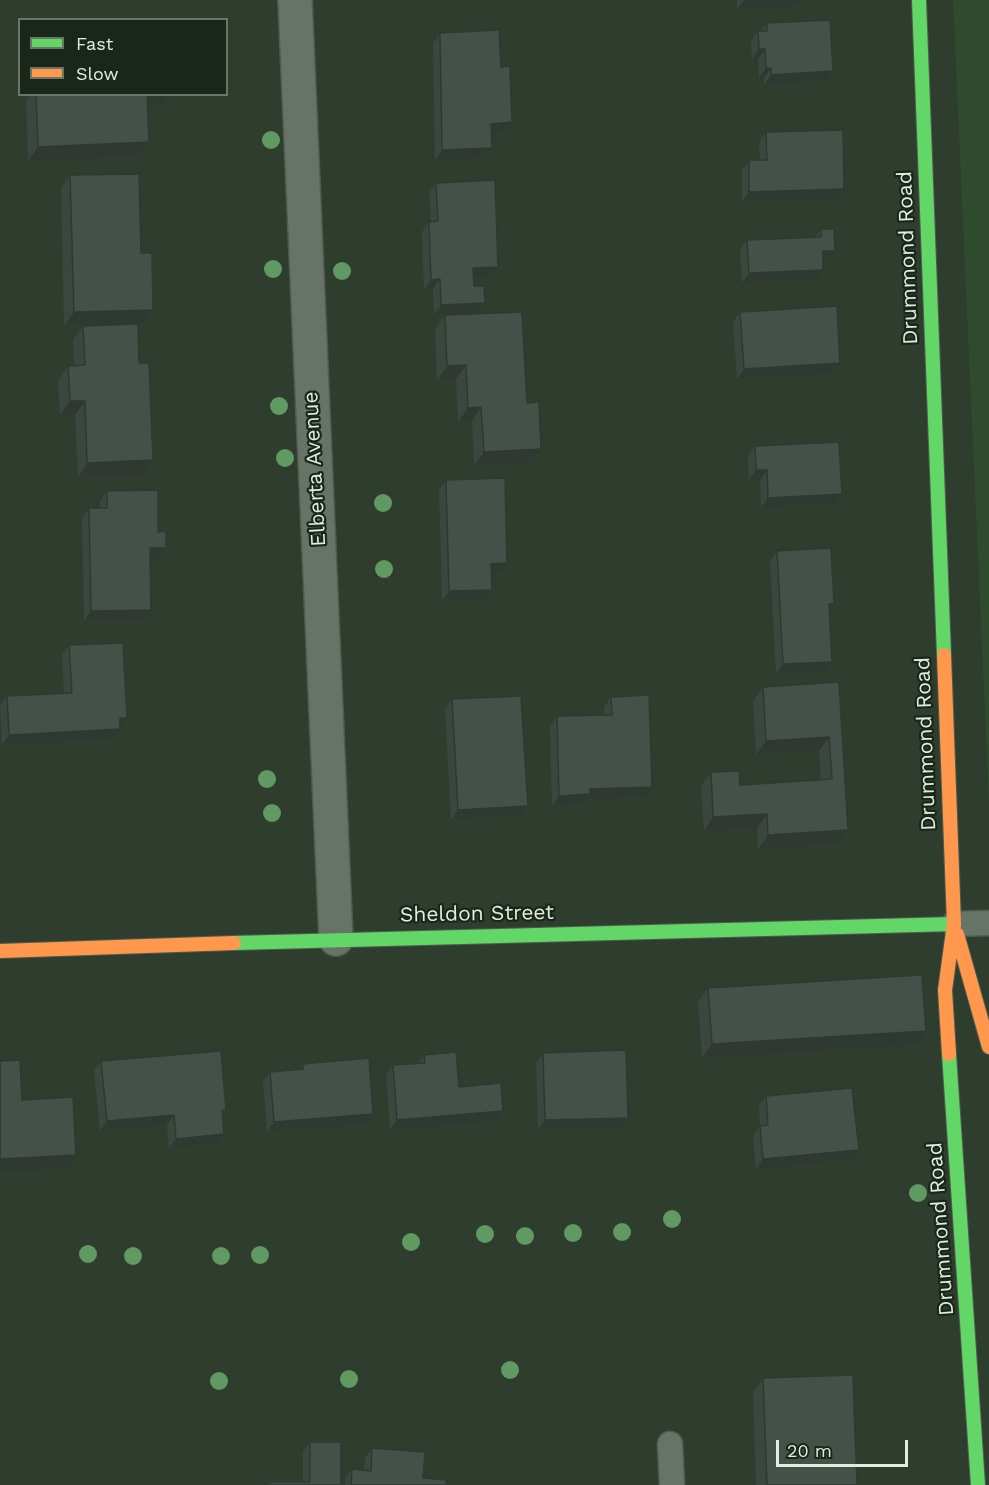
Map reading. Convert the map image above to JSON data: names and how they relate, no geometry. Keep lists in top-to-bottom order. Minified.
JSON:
{"streets":{"main road":["Drummond Road","Sheldon Street"],"street":["Elberta Avenue"]},"crossings":[["Drummond Road","Sheldon Street"],["Elberta Avenue","Sheldon Street"]],"legend":["Fast","Slow"],"scale_bar":"20 m"}
